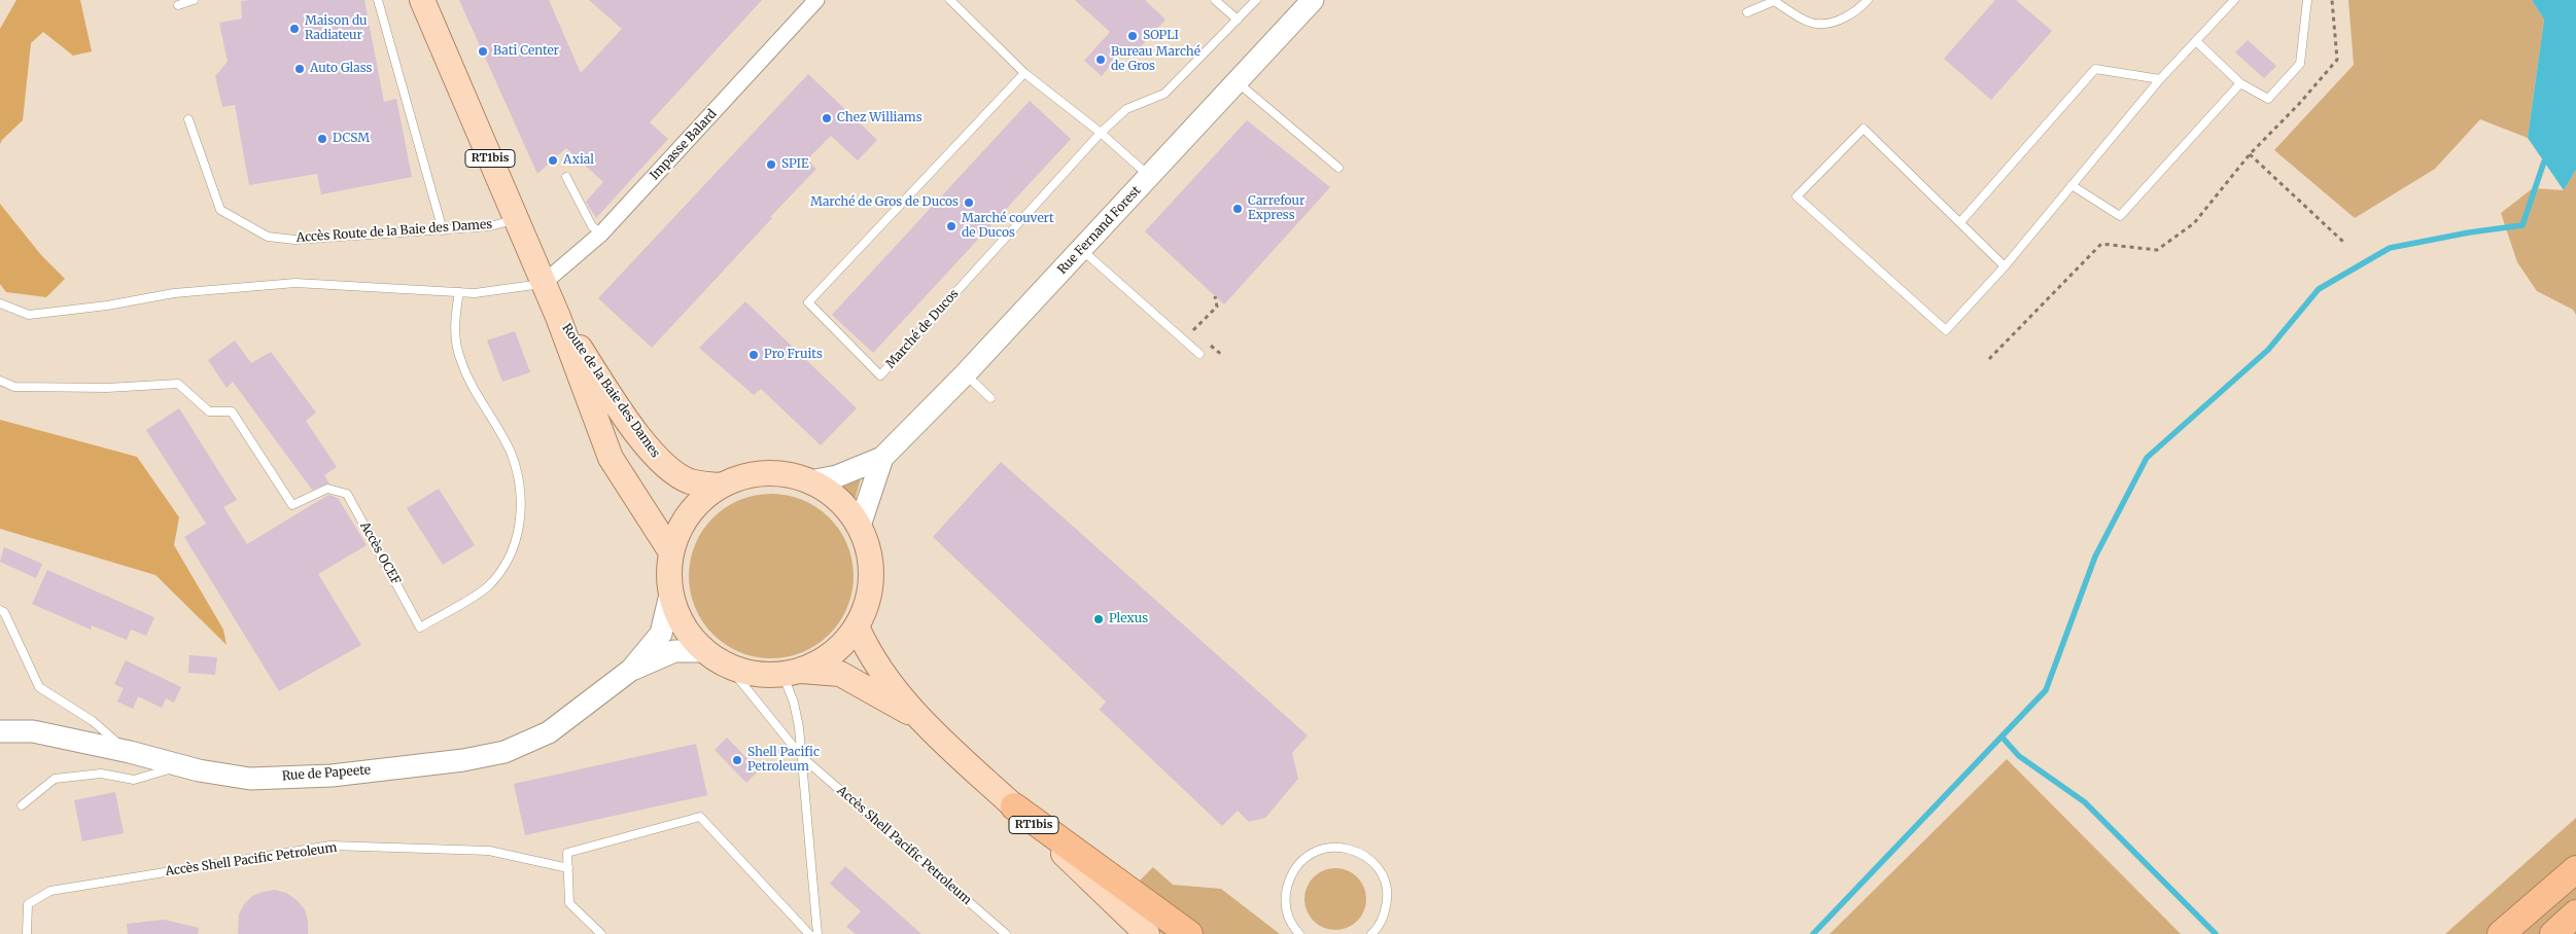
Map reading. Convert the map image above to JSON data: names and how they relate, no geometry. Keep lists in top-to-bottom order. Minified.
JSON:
{"streets":{"main road":["RT1bis","Route de la Baie des Dames"],"street":["Impasse Balard","Rue Fernand Forest","Rue de Papeete"],"lane":["Accès Route de la Baie des Dames","Marché de Ducos","Accès OCEF","Accès Shell Pacific Petroleum"]},"crossings":[["Impasse Balard","Route de la Baie des Dames"],["Accès Route de la Baie des Dames","Route de la Baie des Dames"]],"places":["Maison du Radiateur","SOPLI","Bati Center","Bureau Marché de Gros","Auto Glass","Chez Williams","DCSM","Axial","SPIE","Marché de Gros de Ducos","Carrefour Express","Marché couvert de Ducos","Pro Fruits","Plexus","Shell Pacific Petroleum"]}
